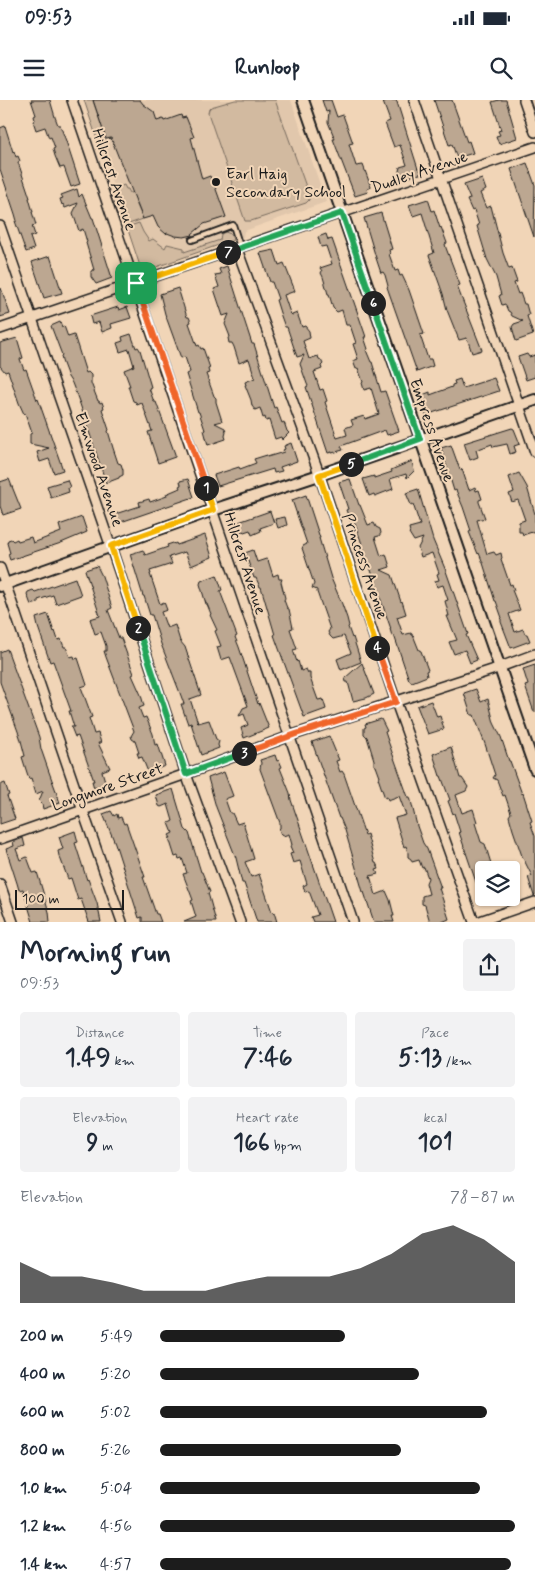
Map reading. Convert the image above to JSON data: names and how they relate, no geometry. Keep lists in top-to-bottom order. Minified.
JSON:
{"streets":{"street":["Dudley Avenue","Hillcrest Avenue","Empress Avenue","Elmwood Avenue","Princess Avenue","Longmore Street"]},"crossings":[["Dudley Avenue","Hillcrest Avenue"],["Dudley Avenue","Empress Avenue"],["Dudley Avenue","Elmwood Avenue"],["Dudley Avenue","Princess Avenue"],["Hillcrest Avenue","Longmore Street"],["Empress Avenue","Longmore Street"],["Elmwood Avenue","Longmore Street"],["Princess Avenue","Longmore Street"]],"places":["Earl Haig Secondary School"],"scale_bar":"100 m","page":{"status":"09:53","header":"Runloop","pins":["7","6","5","1","2","4","3"],"scale":"100 m","heading":["Morning run","09:53"],"stats":[["Distance","1.49 km"],["Time","7:46"],["Pace","5:13 /km"],["Elevation","9 m"],["Heart rate","166 bpm"],["kcal","101"]],"chart":["Elevation","78–87 m"],"list":[{"name":"200 m","note":"5:49"},{"name":"400 m","note":"5:20"},{"name":"600 m","note":"5:02"},{"name":"800 m","note":"5:26"},{"name":"1.0 km","note":"5:04"},{"name":"1.2 km","note":"4:56"},{"name":"1.4 km","note":"4:57"}]}}
